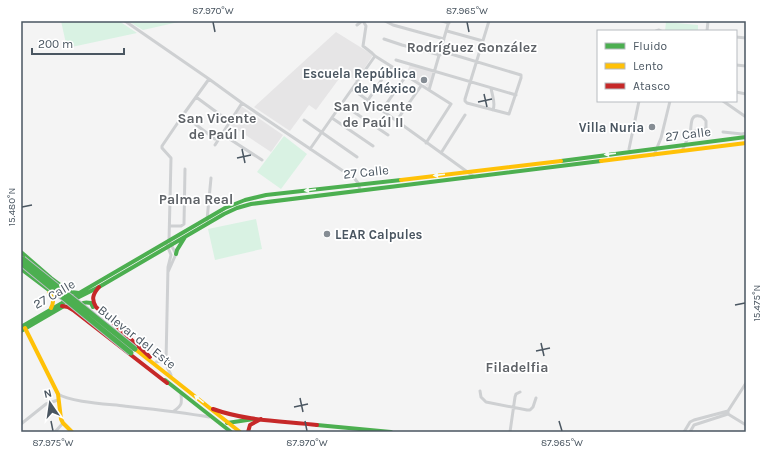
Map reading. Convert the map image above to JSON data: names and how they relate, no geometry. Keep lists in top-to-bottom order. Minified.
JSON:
{"streets":{"main road":["27 Calle","Bulevar del Este"]},"districts":["Rodríguez González","San Vicente de Paúl II","San Vicente de Paúl I","Palma Real","Filadelfia"],"places":["Escuela República de México","Villa Nuria","LEAR Calpules"],"legend":["Fluido","Lento","Atasco"],"scale_bar":"200 m","north":"top","coordinates":["87.970°W","87.965°W","15.480°N","15.475°N","87.975°W"]}
